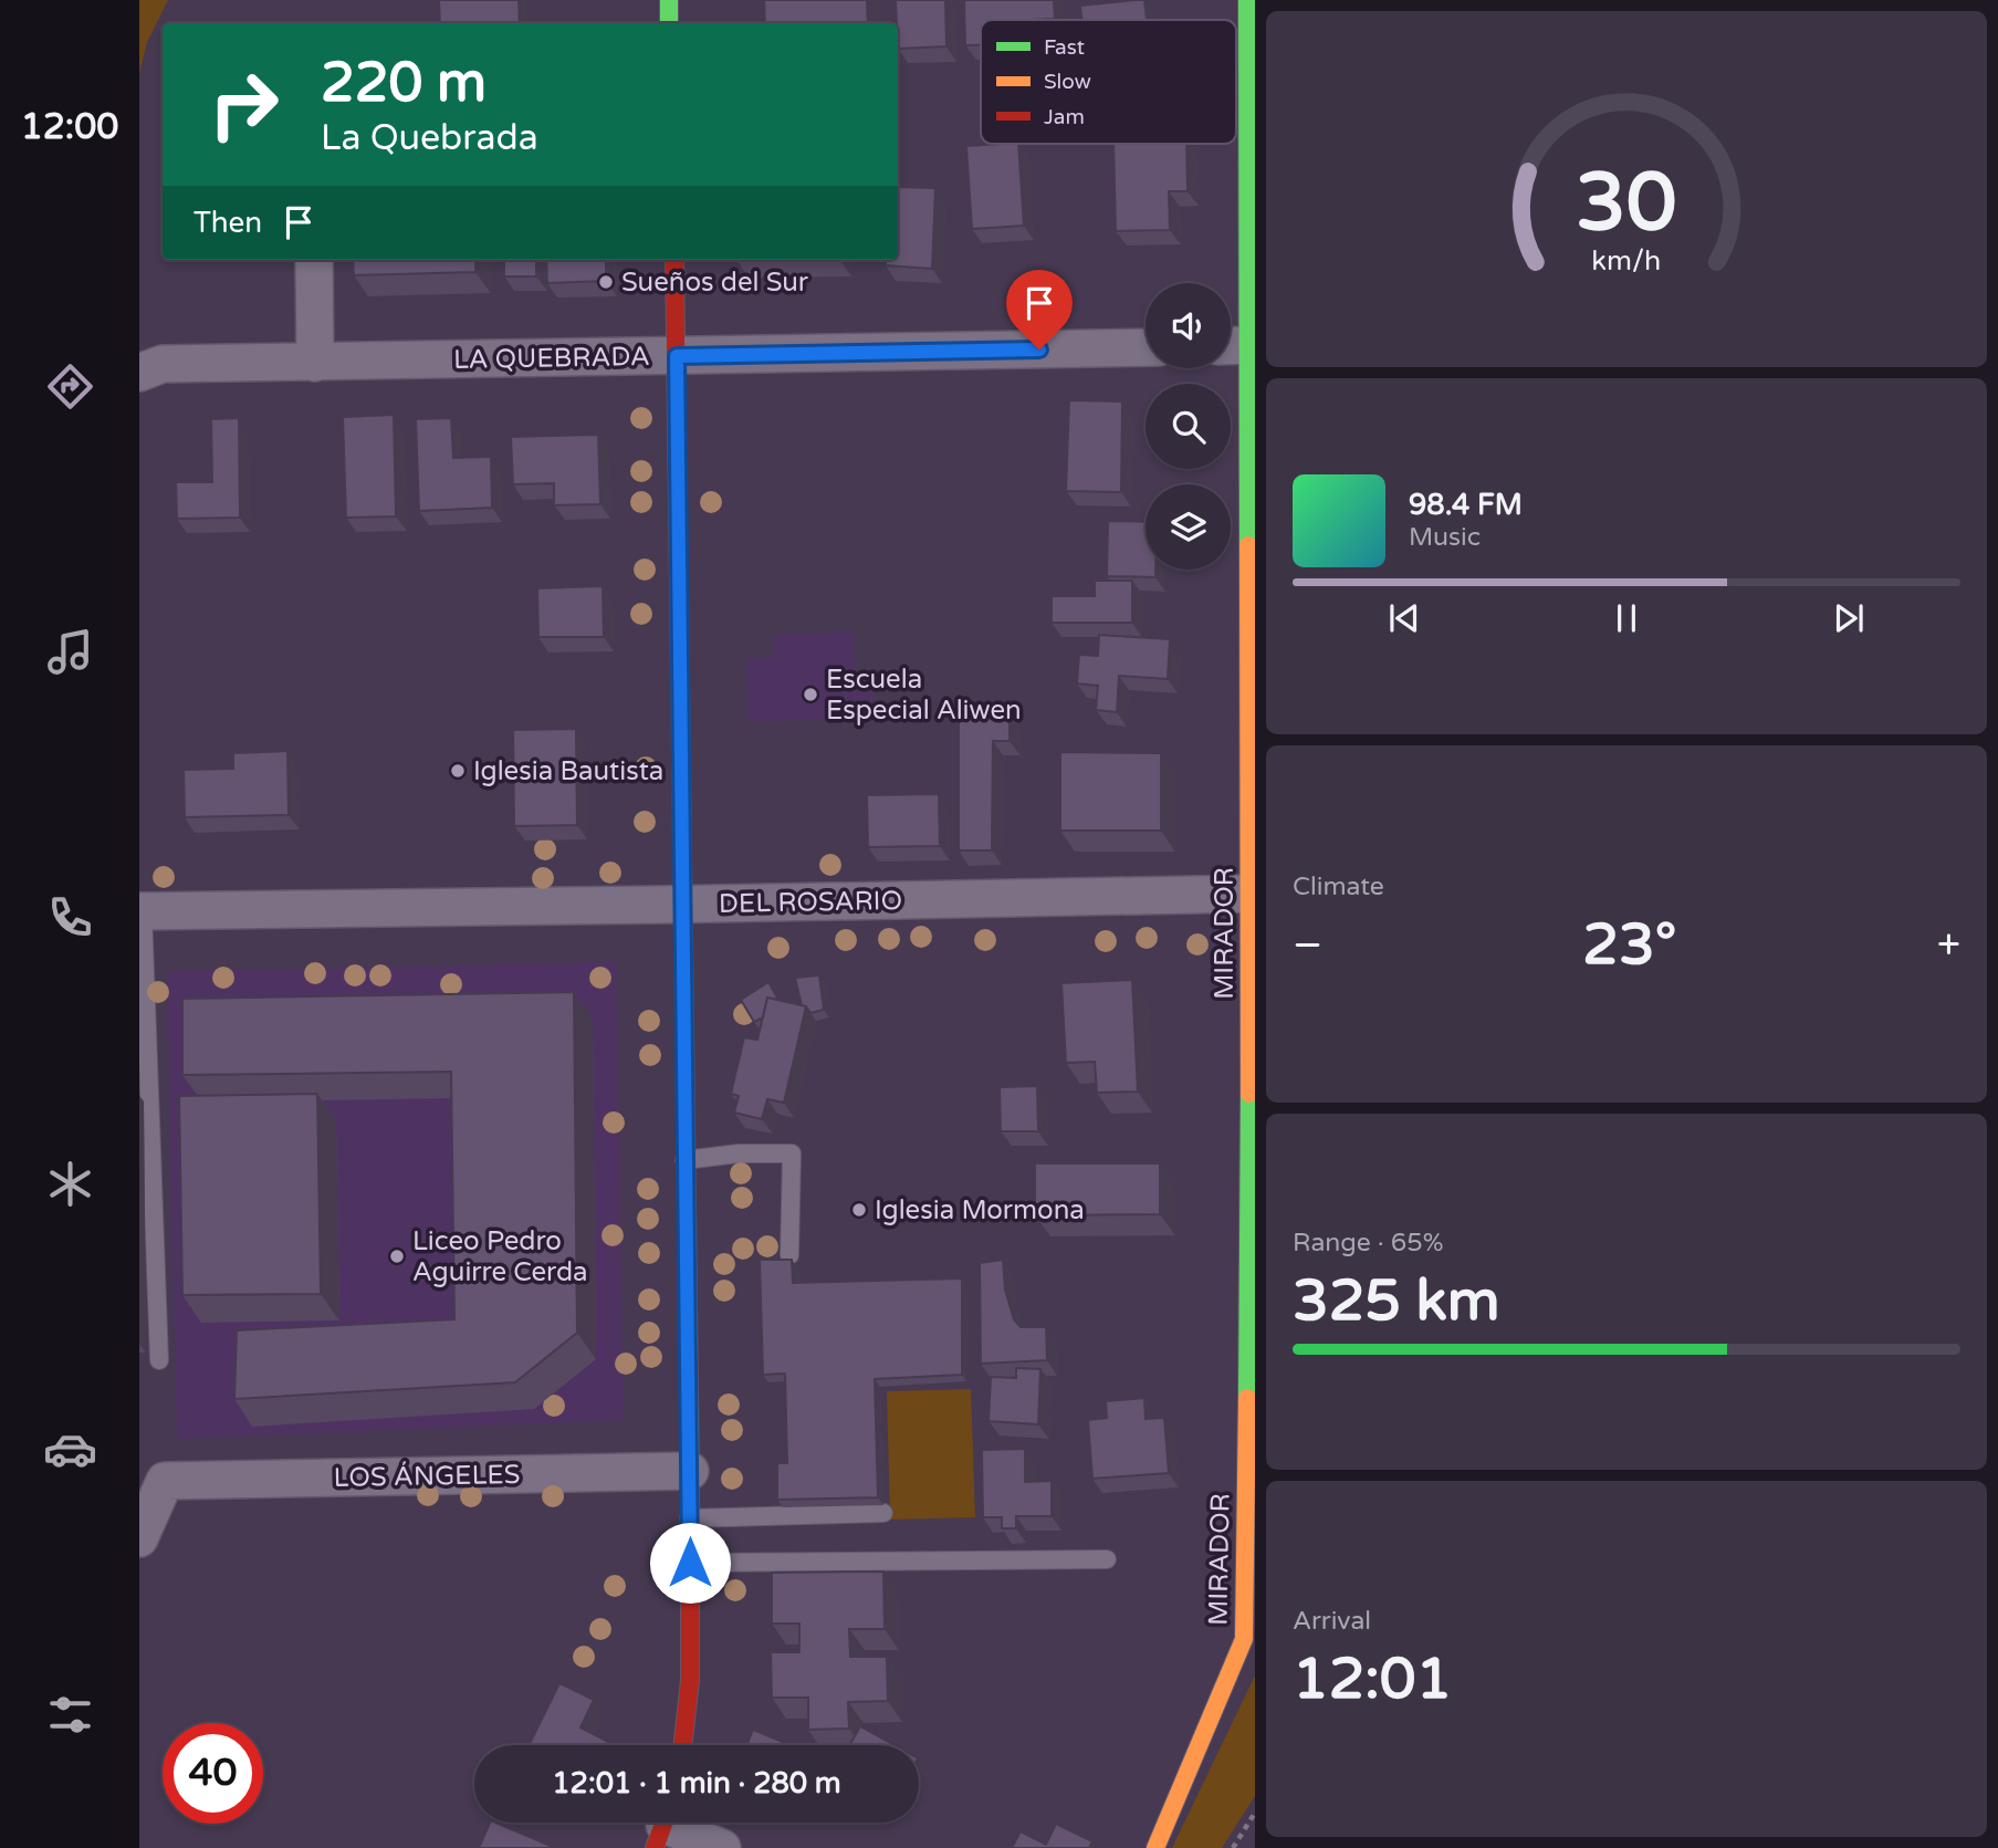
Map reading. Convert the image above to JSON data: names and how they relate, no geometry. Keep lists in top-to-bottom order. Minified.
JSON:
{"streets":{"street":["LA QUEBRADA","DEL ROSARIO","MIRADOR","LOS ÁNGELES"]},"crossings":[["DEL ROSARIO","MIRADOR"]],"places":["Sueños del Sur","Escuela Especial Aliwen","Iglesia Bautista","Iglesia Mormona","Liceo Pedro Aguirre Cerda"],"legend":["Fast","Slow","Jam"],"page":{"tabs":"12:00","turn":["220 m","La Quebrada"],"then":"Then","song":["98.4 FM","Music"],"tile":["Climate",["Range · 65%","325 km"],["Arrival","12:01"]],"heat":["−","23°","+"],"limit":"40","trip":"12:01 · 1 min · 280 m","gauge":["30","km/h"]}}
